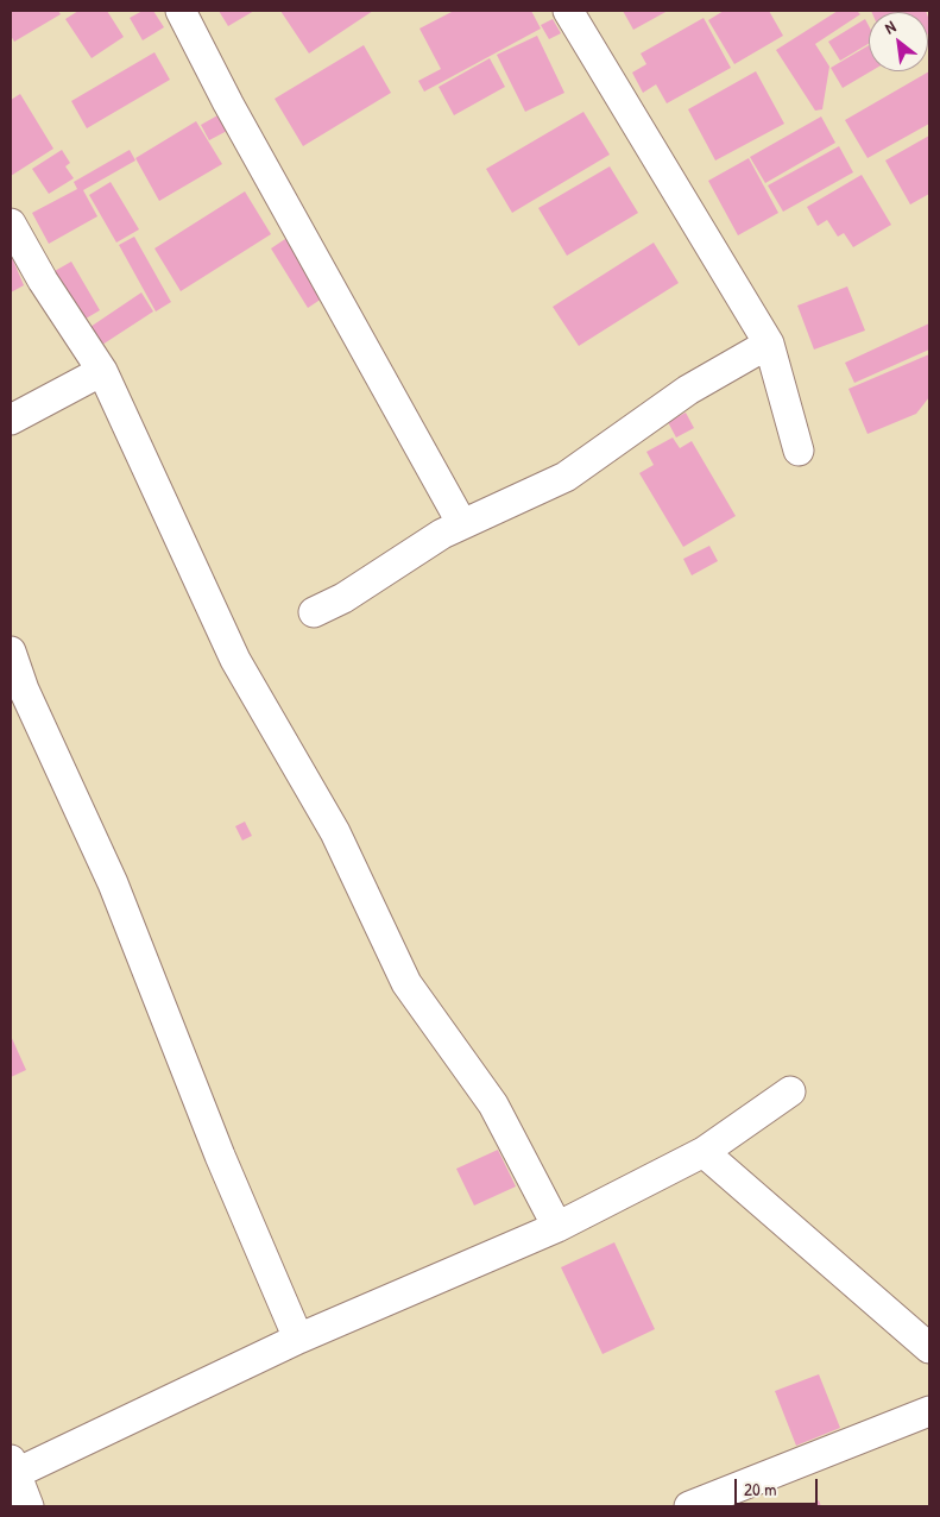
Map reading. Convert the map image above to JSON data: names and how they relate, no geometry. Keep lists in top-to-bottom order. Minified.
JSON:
{"scale_bar":"20 m","north":"top left"}
